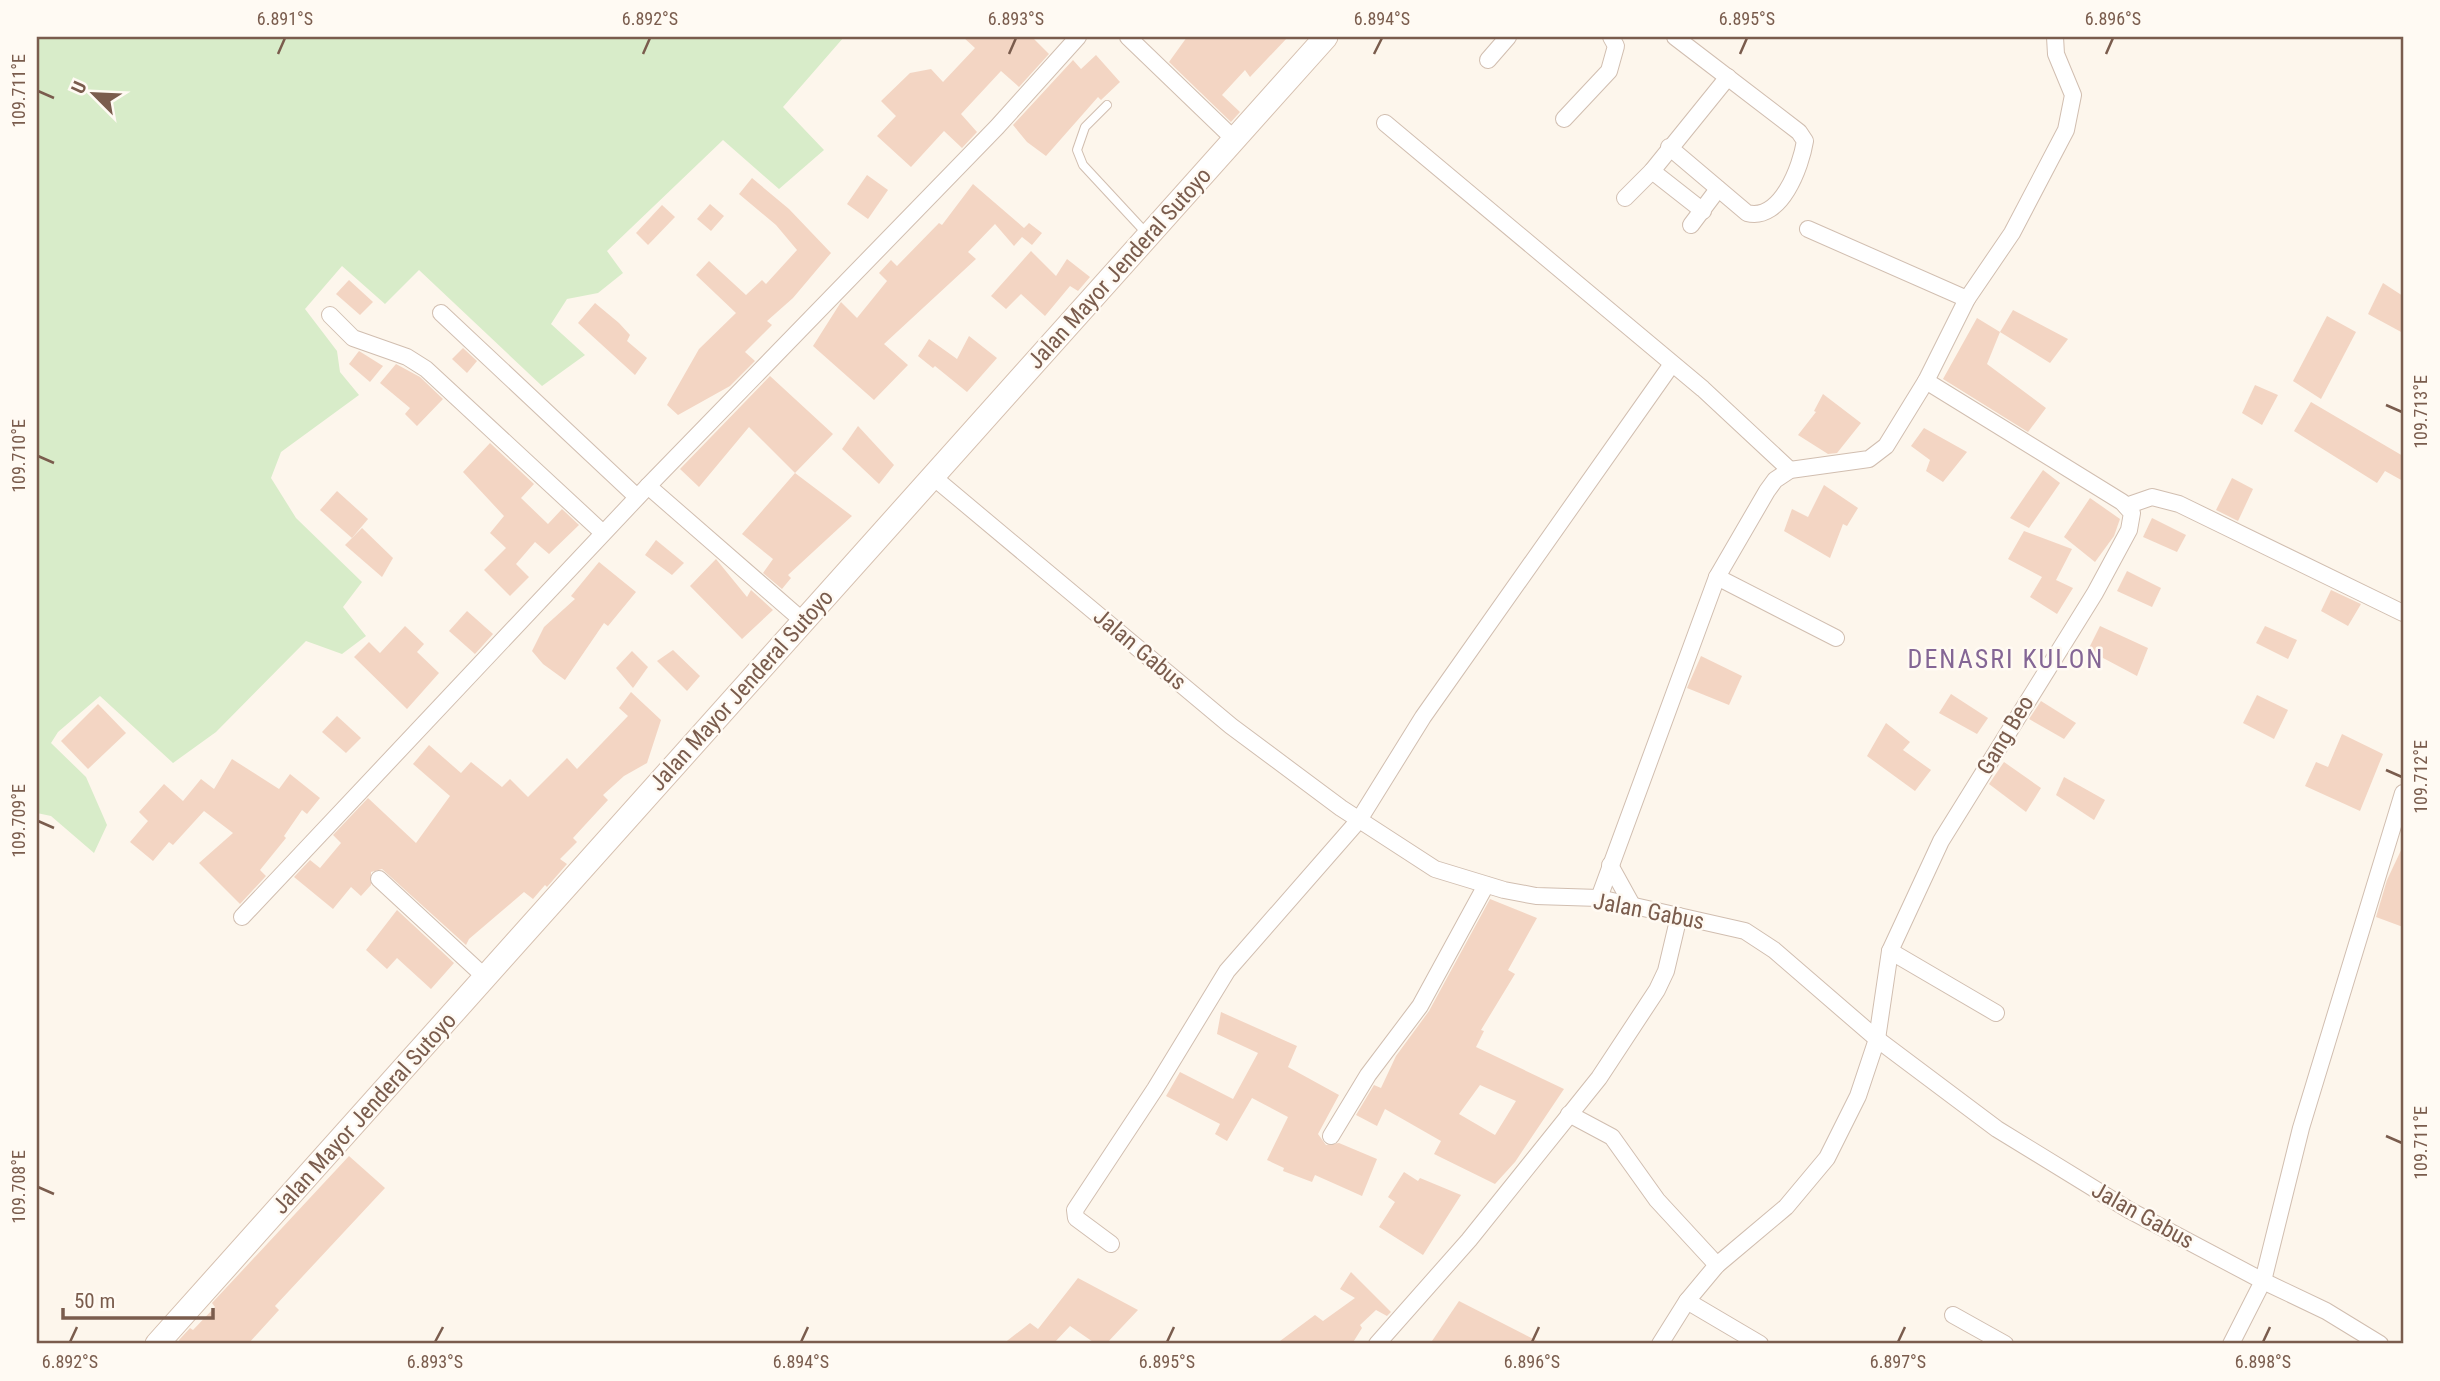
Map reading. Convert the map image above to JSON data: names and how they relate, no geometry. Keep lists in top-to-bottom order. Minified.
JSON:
{"streets":{"main road":["Jalan Mayor Jenderal Sutoyo"],"street":["Jalan Gabus","Gang Beo"]},"crossings":[["Jalan Mayor Jenderal Sutoyo","Jalan Gabus"],["Jalan Gabus","Gang Beo"]],"districts":["DENASRI KULON"],"scale_bar":"50 m","north":"top left","coordinates":["6.891°S","6.892°S","6.893°S","6.894°S","6.895°S","6.896°S","109.711°E","109.713°E","109.710°E","109.712°E","109.709°E","109.708°E","6.897°S","6.898°S"]}
